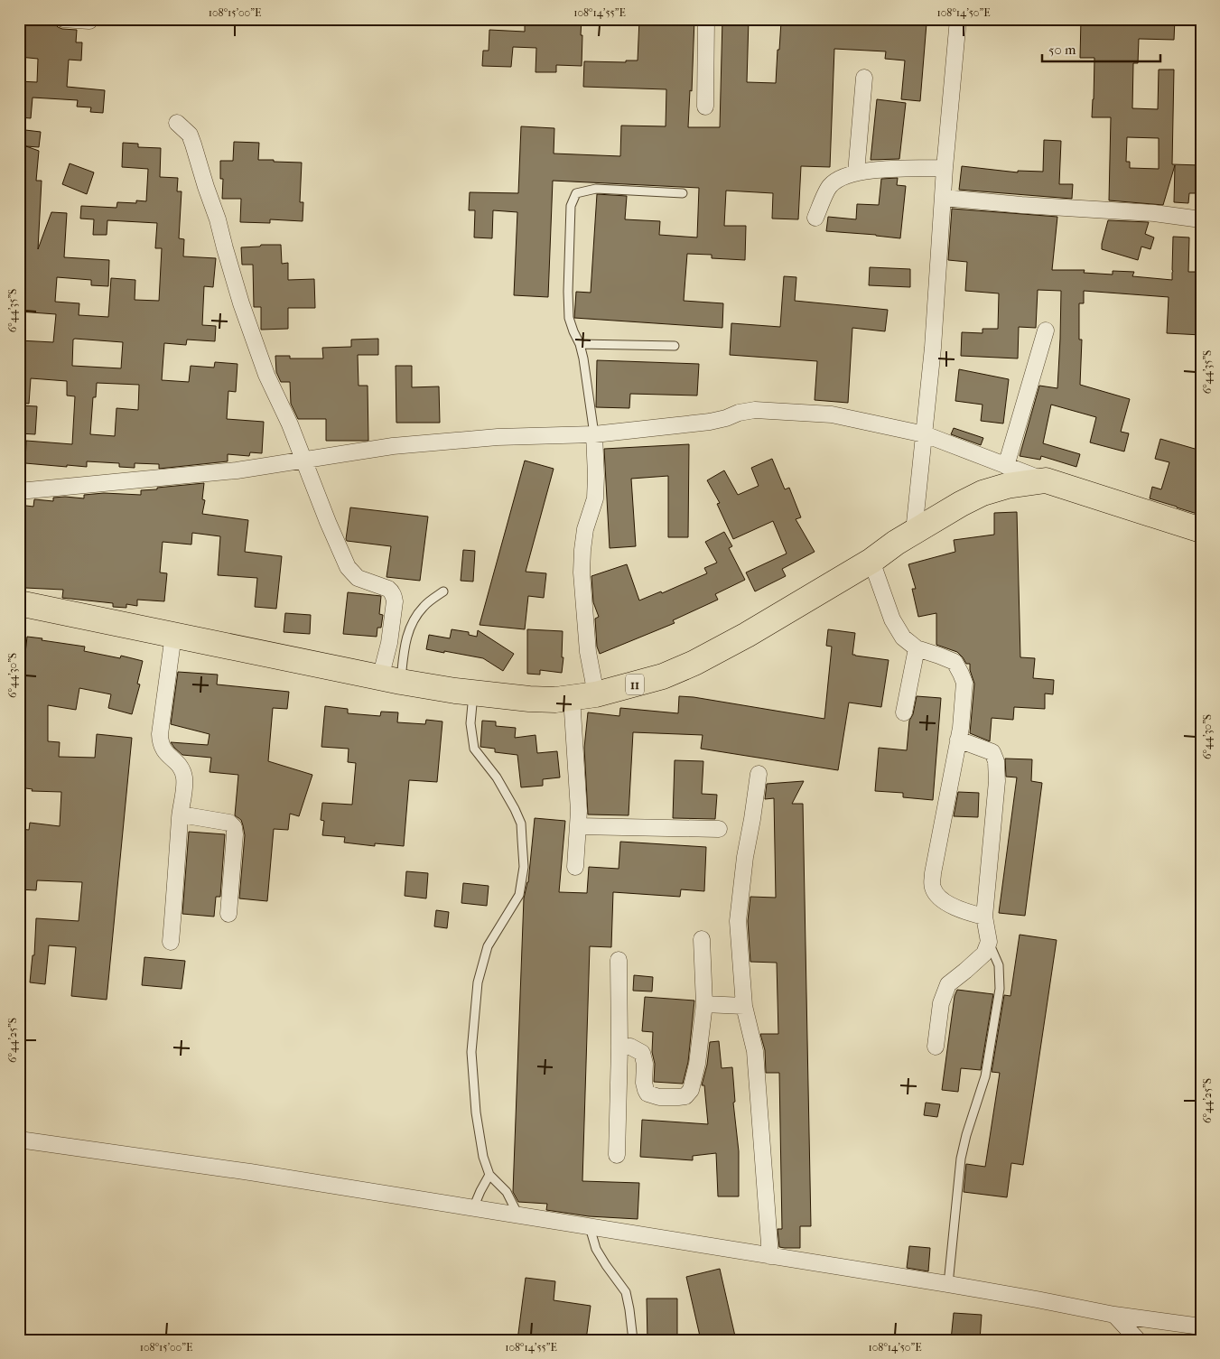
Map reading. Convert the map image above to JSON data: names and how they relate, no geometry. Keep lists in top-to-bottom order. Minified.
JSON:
{"streets":{"highway":["11"]},"scale_bar":"50 m","coordinates":["108°15'00\"E","108°14'55\"E","108°14'50\"E","6°44'35\"S","6°44'30\"S","6°44'25\"S"]}
